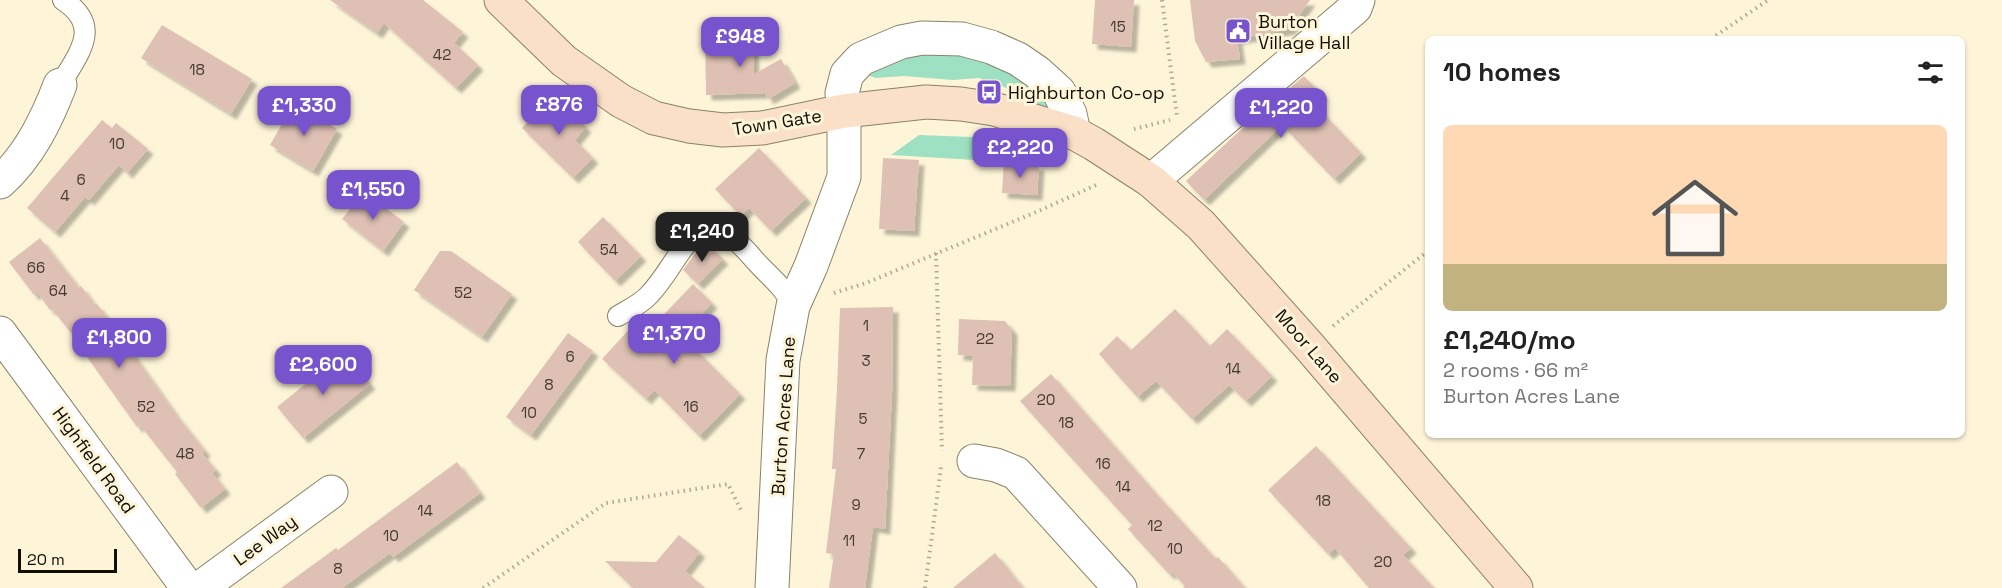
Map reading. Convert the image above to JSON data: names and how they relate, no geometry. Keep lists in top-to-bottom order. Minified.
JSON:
{"streets":{"street":["Town Gate","Moor Lane","Burton Acres Lane","Highfield Road","Lee Way"]},"crossings":[["Town Gate","Moor Lane"],["Town Gate","Burton Acres Lane"],["Moor Lane","Burton Acres Lane"]],"places":{"public building":["Burton Village Hall"],"bus stop":["Highburton Co-op"]},"house_numbers":["15","42","18","10","6","4","54","66","64","52","1","22","6","3","14","8","20","52","16","10","5","18","48","7","16","14","18","9","14","12","10","11","10","20","8"],"scale_bar":"20 m","page":{"price":["£948","£876","£1,330","£1,220","£2,220","£1,550","£1,240","£1,370","£1,800","£2,600"],"heading":"10 homes","list":[{"name":"£1,240/mo","note":"2 rooms · 66 m² · Burton Acres Lane"}],"scale":"20 m"}}
